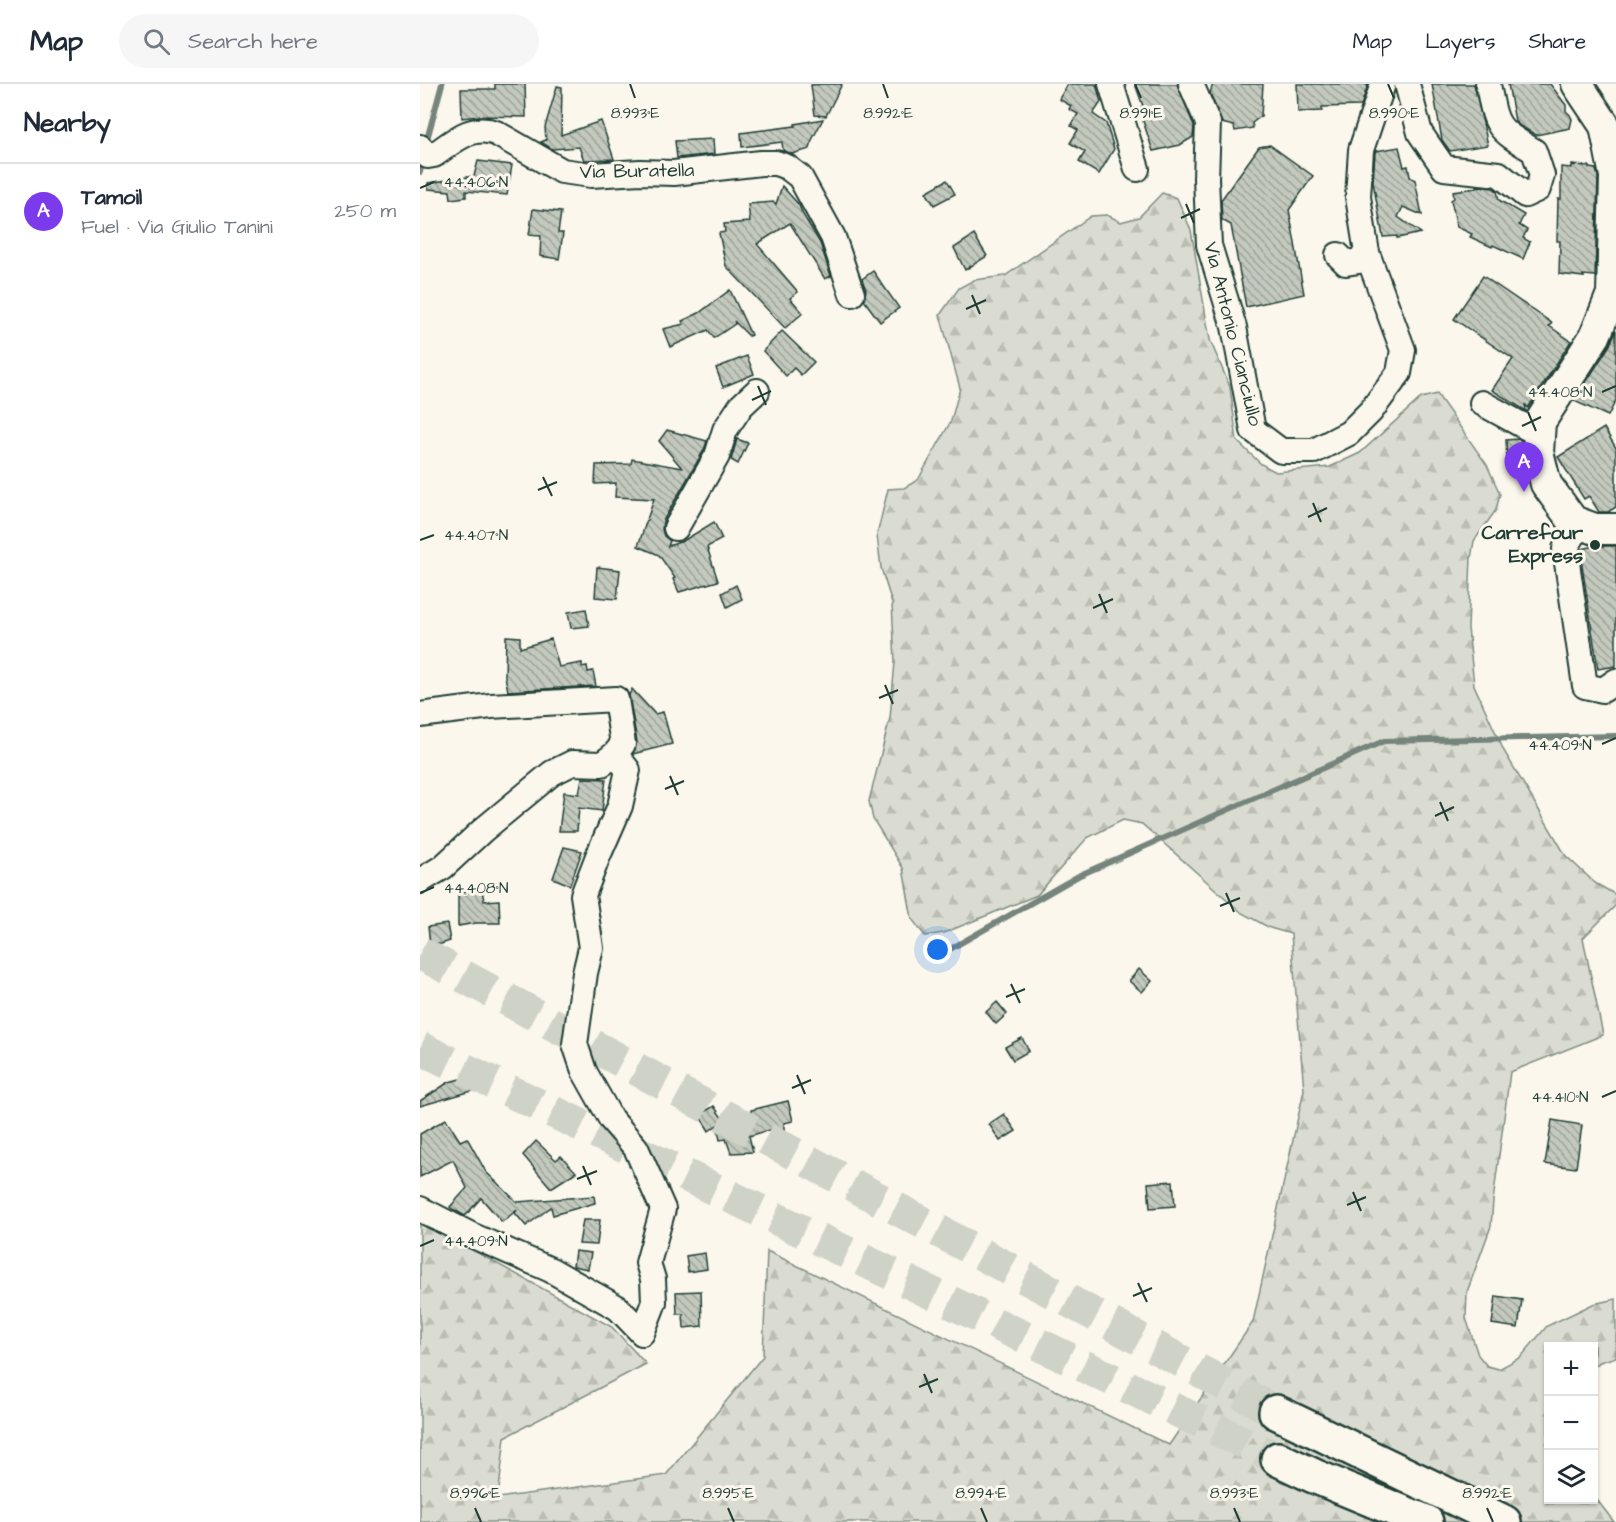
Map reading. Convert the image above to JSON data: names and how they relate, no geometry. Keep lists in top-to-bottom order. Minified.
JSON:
{"streets":{"street":["Via Buratella","Via Antonio Cianciullo"]},"places":["Carrefour Express"],"page":{"header":"Map","search":"Search here","nav":["Map","Layers","Share"],"heading":"Nearby","list":[{"mark":"A","name":"Tamoil","note":"Fuel · Via Giulio Tanini","value":"250 m"}],"pins":"A","map_buttons":["+","−"]},"coordinates":["8.993°E","8.992°E","8.991°E","8.990°E","44.406°N","44.408°N","44.407°N","44.409°N","44.410°N","8.996°E","8.995°E","8.994°E"]}
